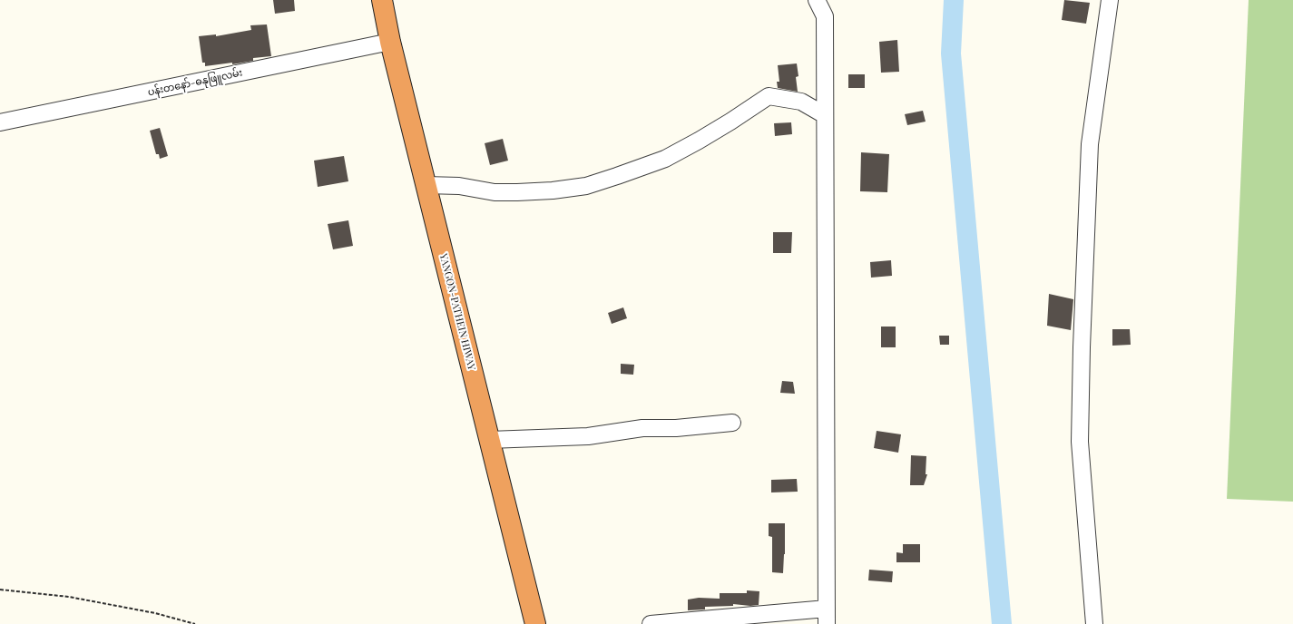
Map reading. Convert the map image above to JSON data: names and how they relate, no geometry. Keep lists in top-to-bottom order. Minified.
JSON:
{"streets":{"highway":["YANGON-PATHEIN HIWAY"],"street":["ပန်းတနော်-ဓနုဖြူလမ်း"]},"crossings":[["ပန်းတနော်-ဓနုဖြူလမ်း","YANGON-PATHEIN HIWAY"]]}
